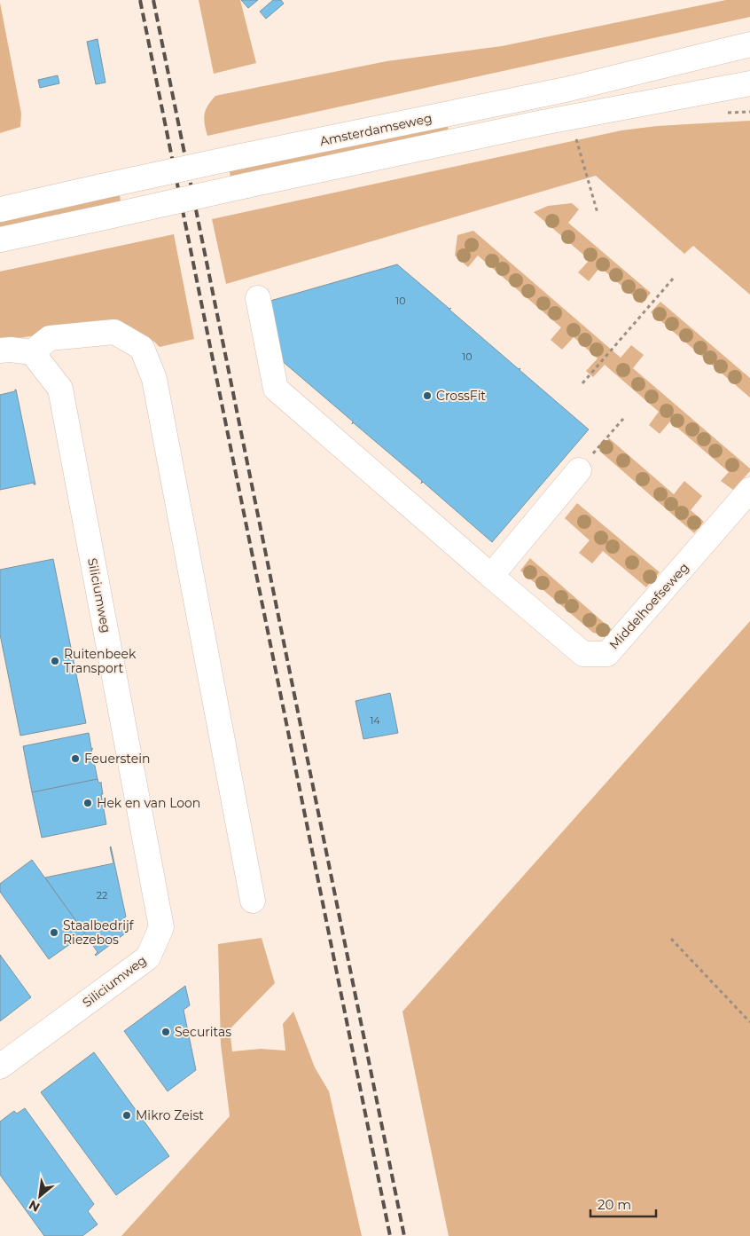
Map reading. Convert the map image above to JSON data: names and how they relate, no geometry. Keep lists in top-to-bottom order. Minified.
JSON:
{"streets":{"main road":["Amsterdamseweg","Siliciumweg","Middelhoefseweg"]},"places":["CrossFit","Ruitenbeek Transport","Feuerstein","Hek en van Loon","Staalbedrijf Riezebos","Securitas","Mikro Zeist"],"house_numbers":["10","10","14","22"],"scale_bar":"20 m","north":"bottom left"}
